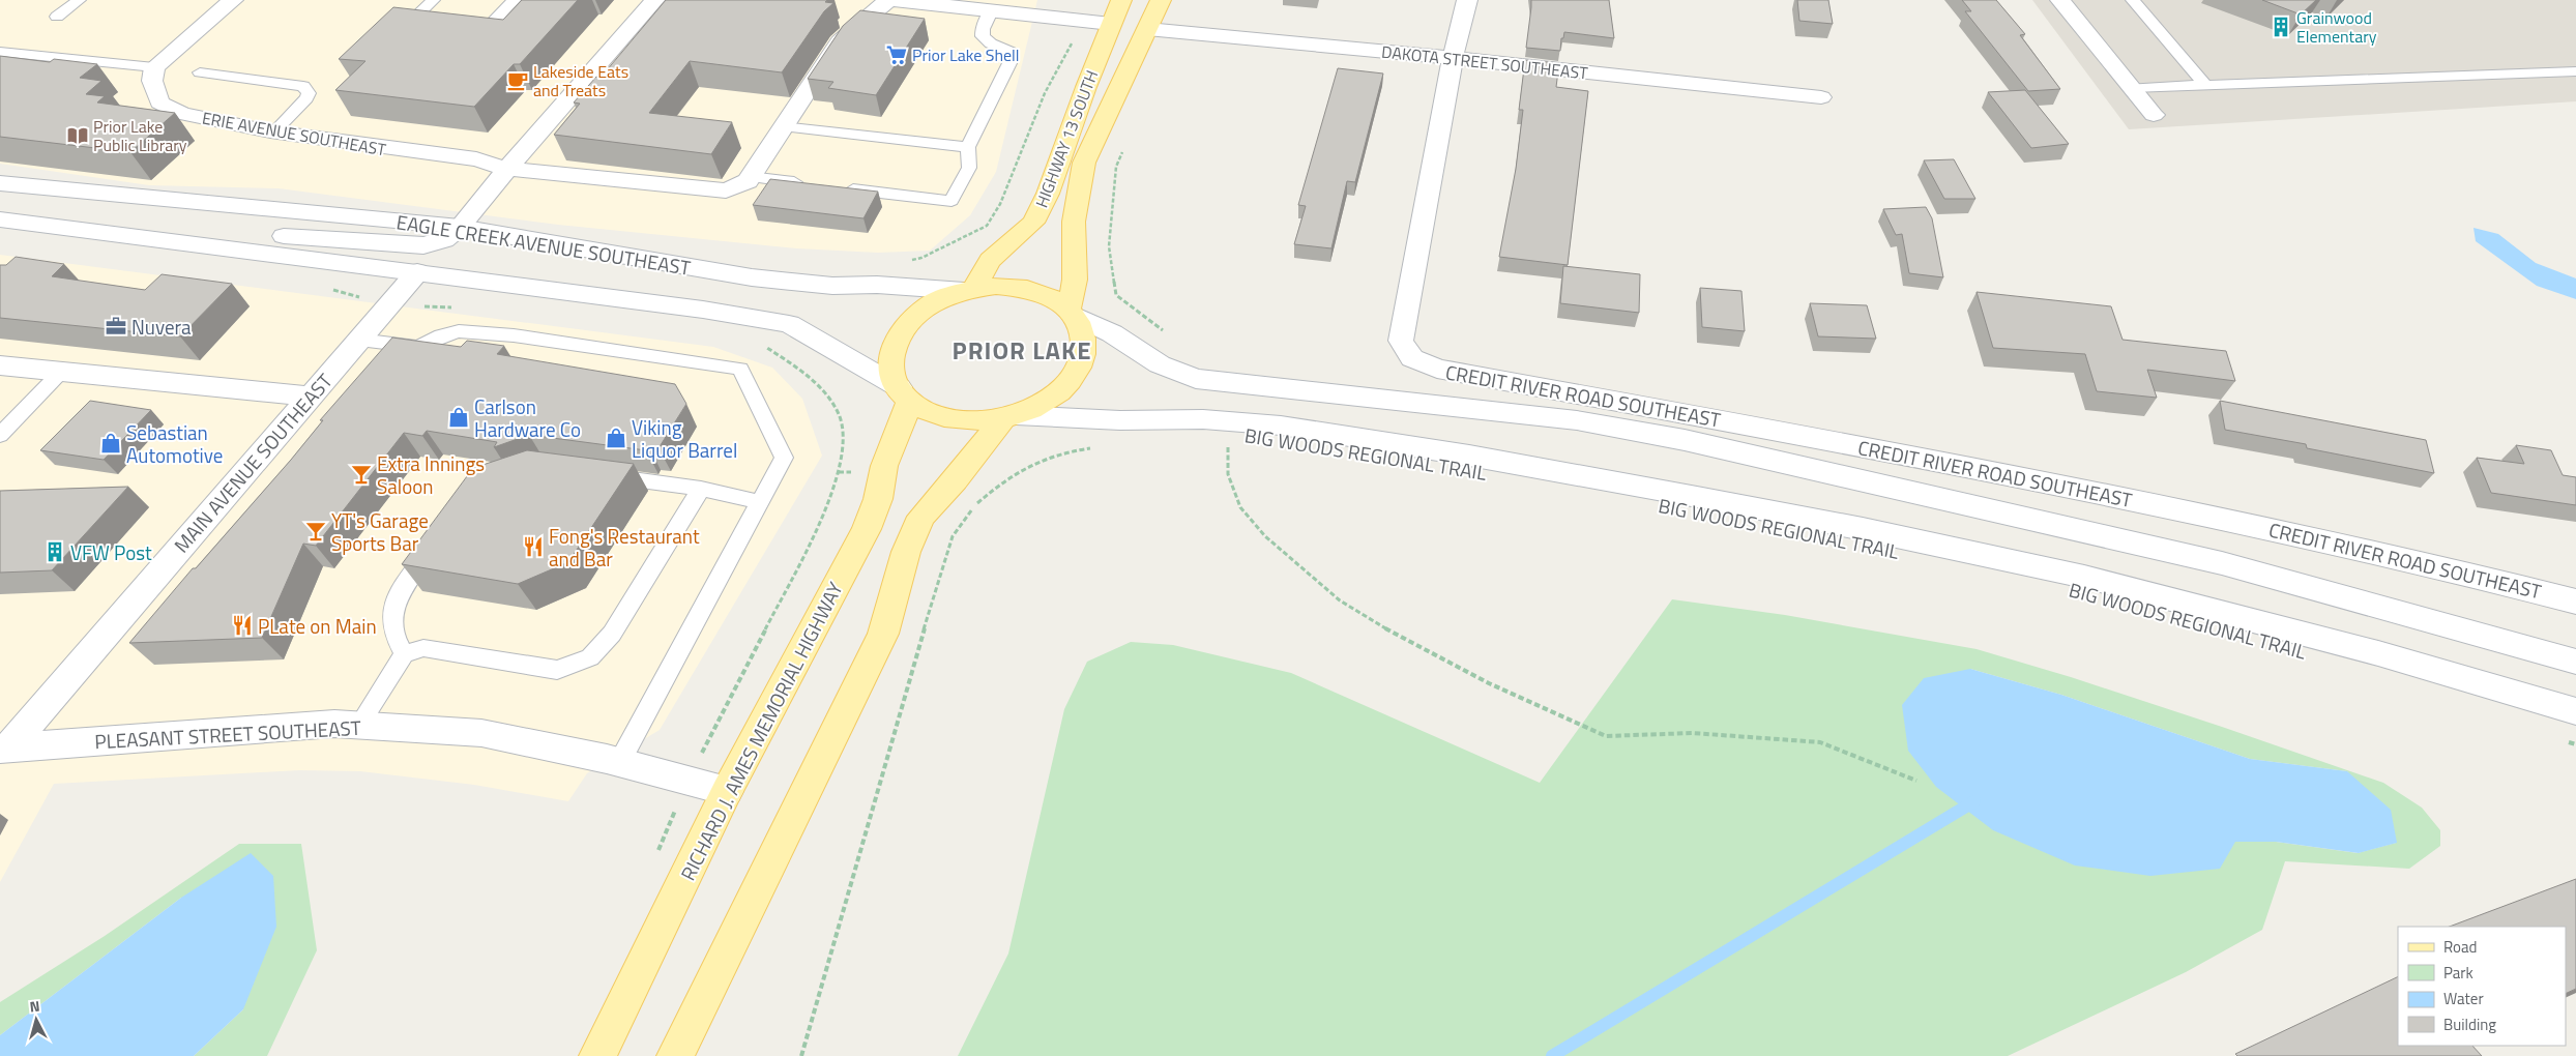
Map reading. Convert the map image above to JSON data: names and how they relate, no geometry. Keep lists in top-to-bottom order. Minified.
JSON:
{"streets":{"main road":["HIGHWAY 13 SOUTH","RICHARD J. AMES MEMORIAL HIGHWAY"],"street":["DAKOTA STREET SOUTHEAST","ERIE AVENUE SOUTHEAST","EAGLE CREEK AVENUE SOUTHEAST","CREDIT RIVER ROAD SOUTHEAST","MAIN AVENUE SOUTHEAST","PLEASANT STREET SOUTHEAST"],"path":["BIG WOODS REGIONAL TRAIL"]},"crossings":[["DAKOTA STREET SOUTHEAST","HIGHWAY 13 SOUTH"],["DAKOTA STREET SOUTHEAST","CREDIT RIVER ROAD SOUTHEAST"],["HIGHWAY 13 SOUTH","EAGLE CREEK AVENUE SOUTHEAST"],["HIGHWAY 13 SOUTH","RICHARD J. AMES MEMORIAL HIGHWAY"],["EAGLE CREEK AVENUE SOUTHEAST","MAIN AVENUE SOUTHEAST"],["EAGLE CREEK AVENUE SOUTHEAST","RICHARD J. AMES MEMORIAL HIGHWAY"],["MAIN AVENUE SOUTHEAST","PLEASANT STREET SOUTHEAST"],["RICHARD J. AMES MEMORIAL HIGHWAY","PLEASANT STREET SOUTHEAST"]],"districts":["PRIOR LAKE"],"places":{"building":["Grainwood Elementary","VFW Post"],"supermarket":["Prior Lake Shell"],"cafe":["Lakeside Eats and Treats"],"library":["Prior Lake Public Library"],"office":["Nuvera"],"shop":["Carlson Hardware Co","Viking Liquor Barrel","Sebastian Automotive"],"bar":["Extra Innings Saloon","YT's Garage Sports Bar"],"restaurant":["Fong's Restaurant and Bar","PLate on Main"]},"legend":["Road","Park","Water","Building"],"north":"top"}
